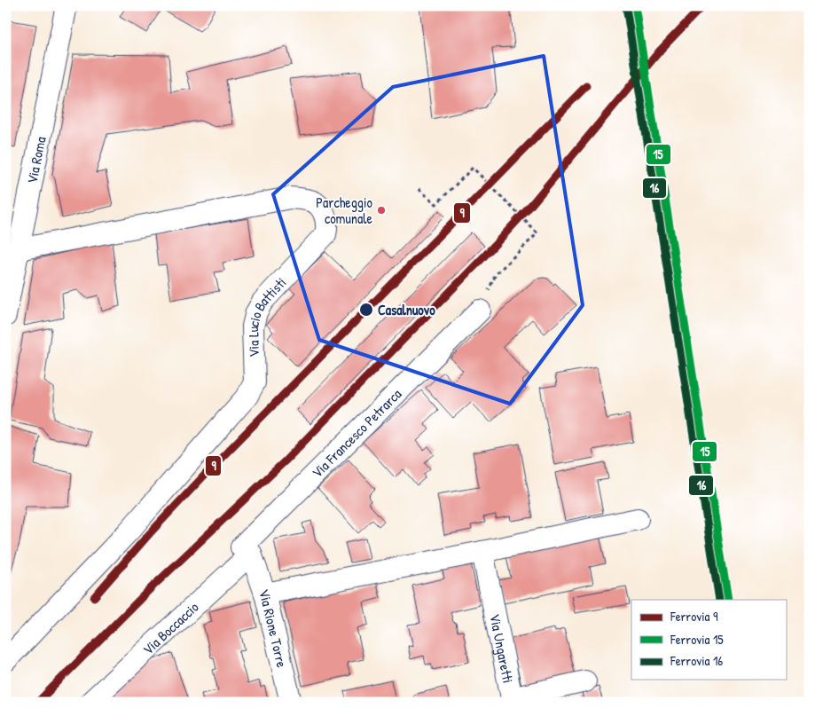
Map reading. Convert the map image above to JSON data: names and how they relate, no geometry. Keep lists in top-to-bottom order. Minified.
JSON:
{"streets":{"street":["Via Roma","Via Lucio Battisti","Via Francesco Petrarca","Via Boccaccio","Via Rione Torre","Via Ungaretti"]},"crossings":[["Via Roma","Via Lucio Battisti"],["Via Francesco Petrarca","Via Boccaccio"],["Via Francesco Petrarca","Via Rione Torre"],["Via Boccaccio","Via Rione Torre"]],"places":["Parcheggio comunale","Casalnuovo"],"lines":["rail line 9","rail line 15","rail line 16"],"legend":["Ferrovia 9","Ferrovia 15","Ferrovia 16"]}
